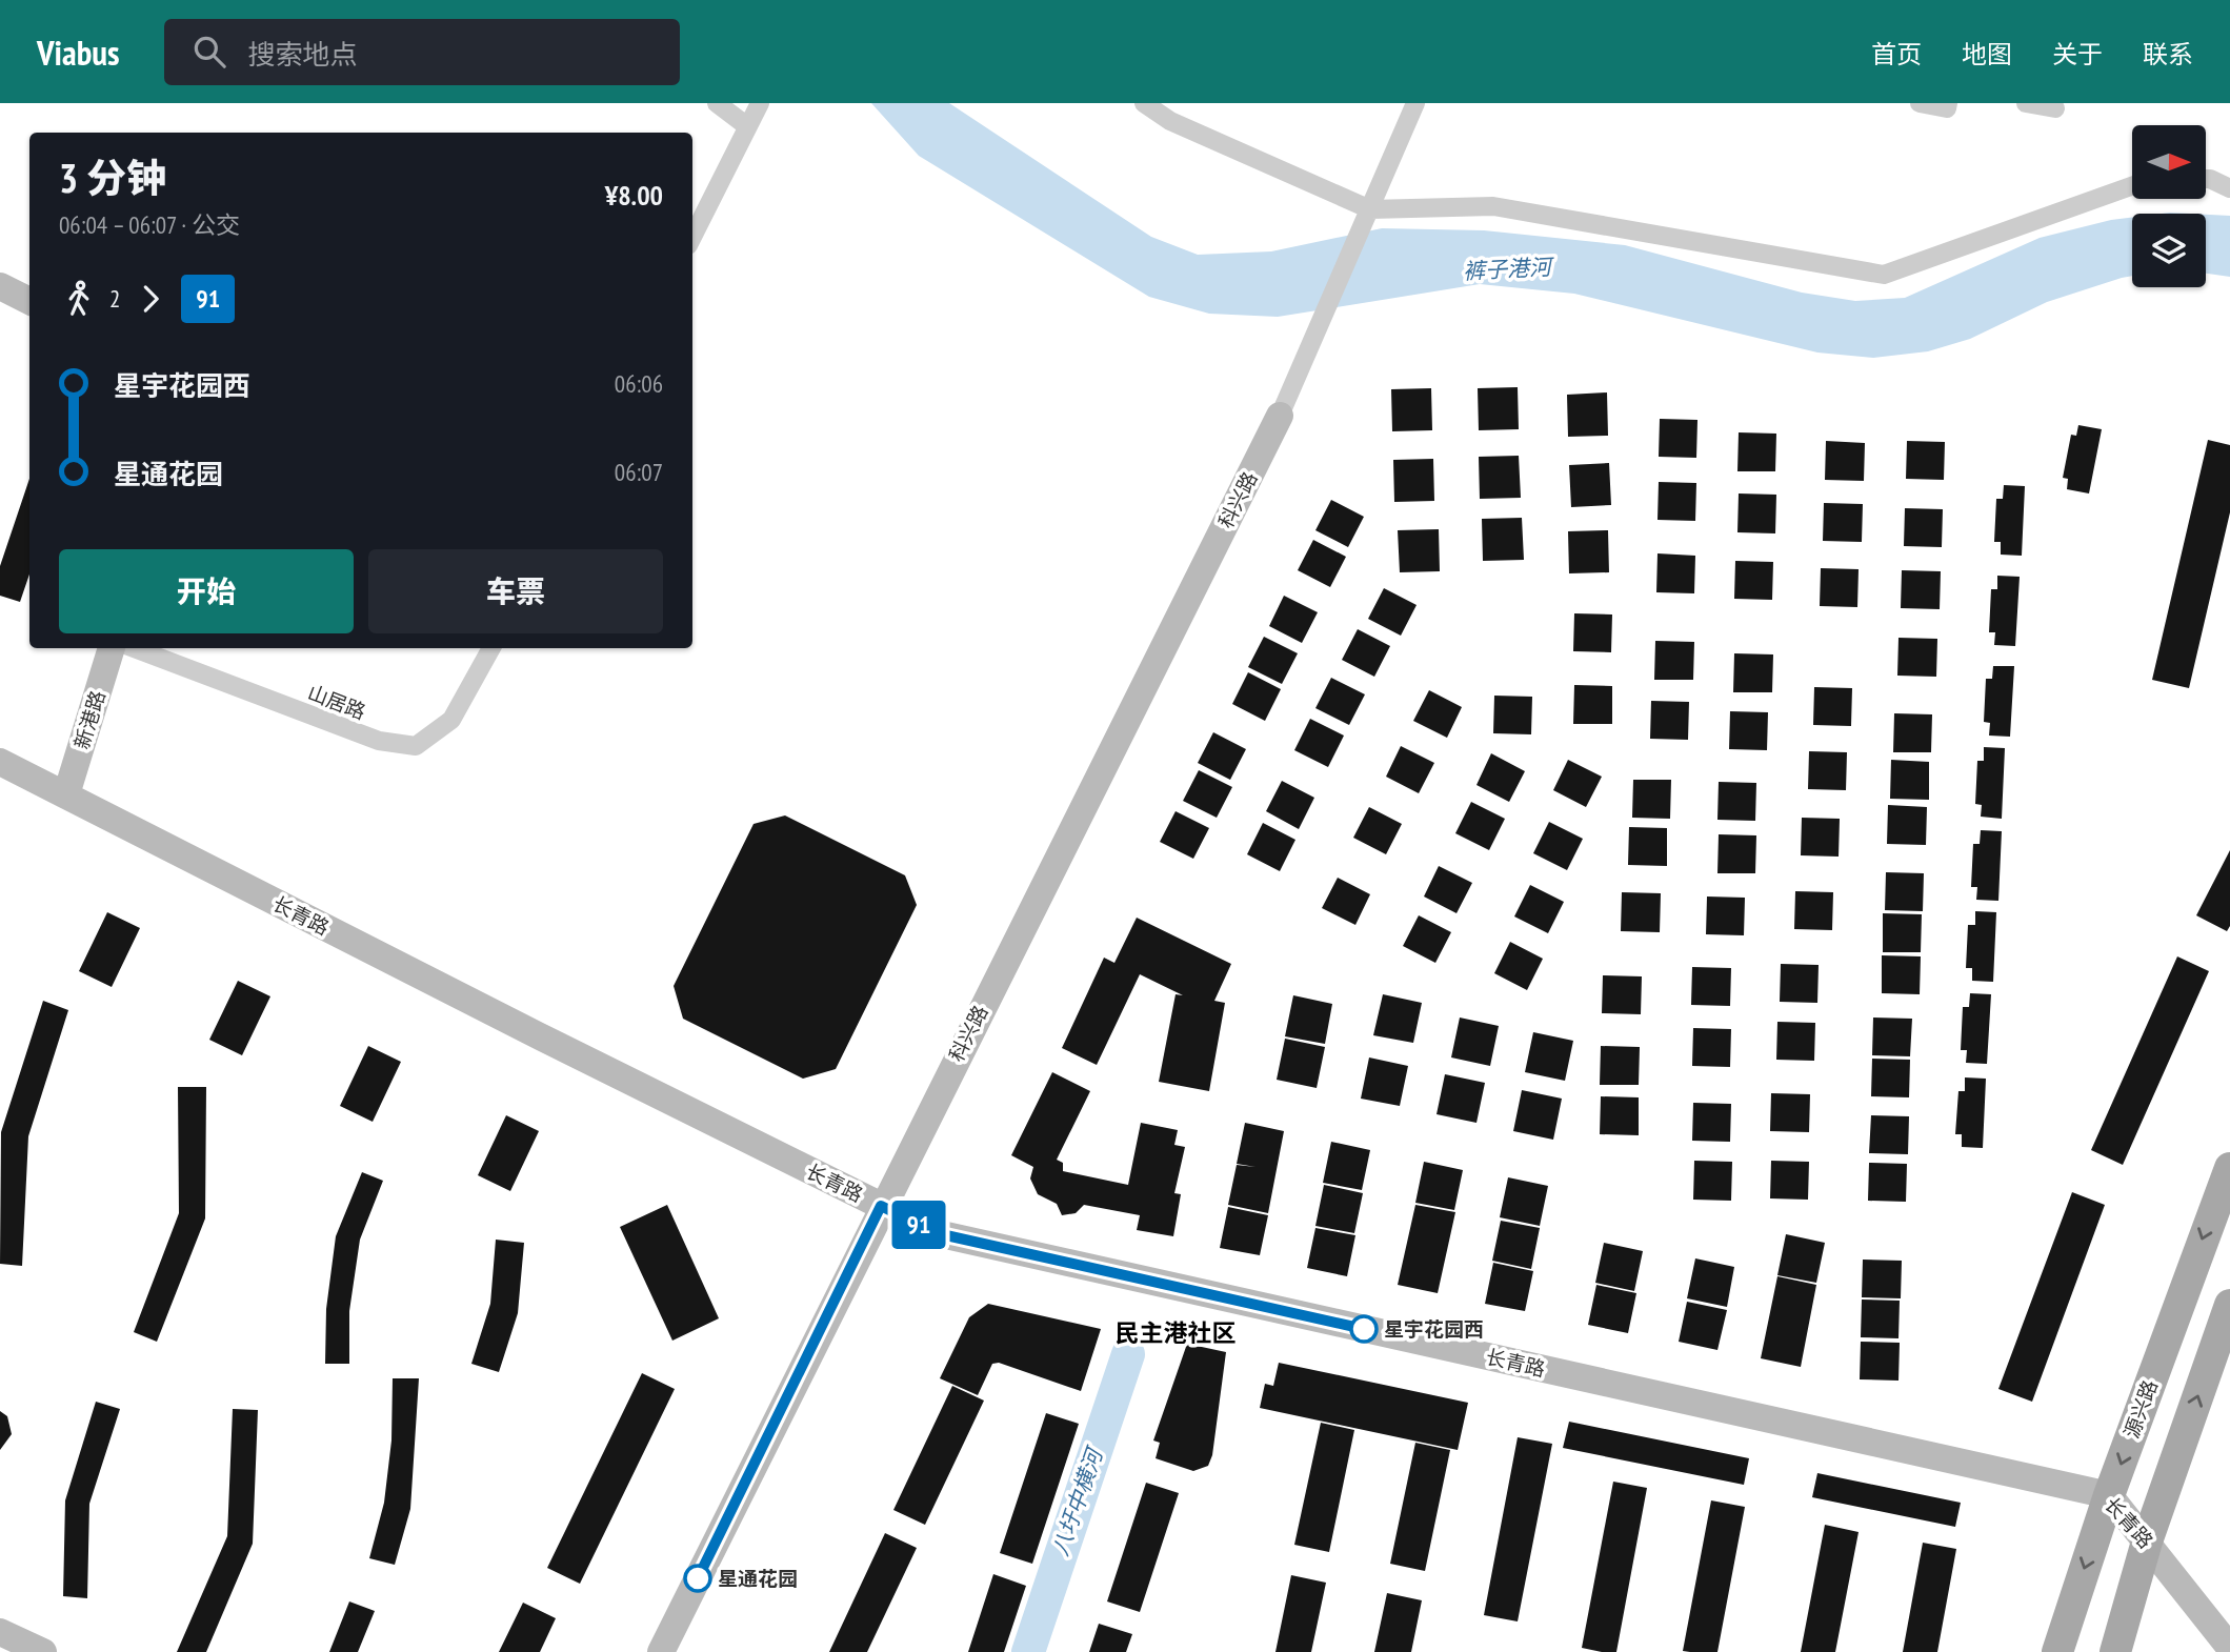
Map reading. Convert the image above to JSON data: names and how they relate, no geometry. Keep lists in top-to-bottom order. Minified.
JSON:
{"streets":{"main road":["源兴路"],"street":["科兴路","山居路","新港路","长青路"]},"crossings":[["科兴路","长青路"],["新港路","长青路"],["长青路","源兴路"]],"districts":["民主港社区"],"water":["裤子港河","八圩中横河"],"places":["星宇花园西","星通花园"],"lines":["bus line 91"],"north":"right","page":{"header":"Viabus","search":"搜索地点","nav":["首页","地图","关于","联系"],"on_map":"91","heading":["3 分钟","06:04 – 06:07 · 公交","¥8.00"],"legs":["2","91"],"list":[{"name":"星宇花园西","value":"06:06"},{"name":"星通花园","value":"06:07"}],"buttons":["开始","车票"]}}
